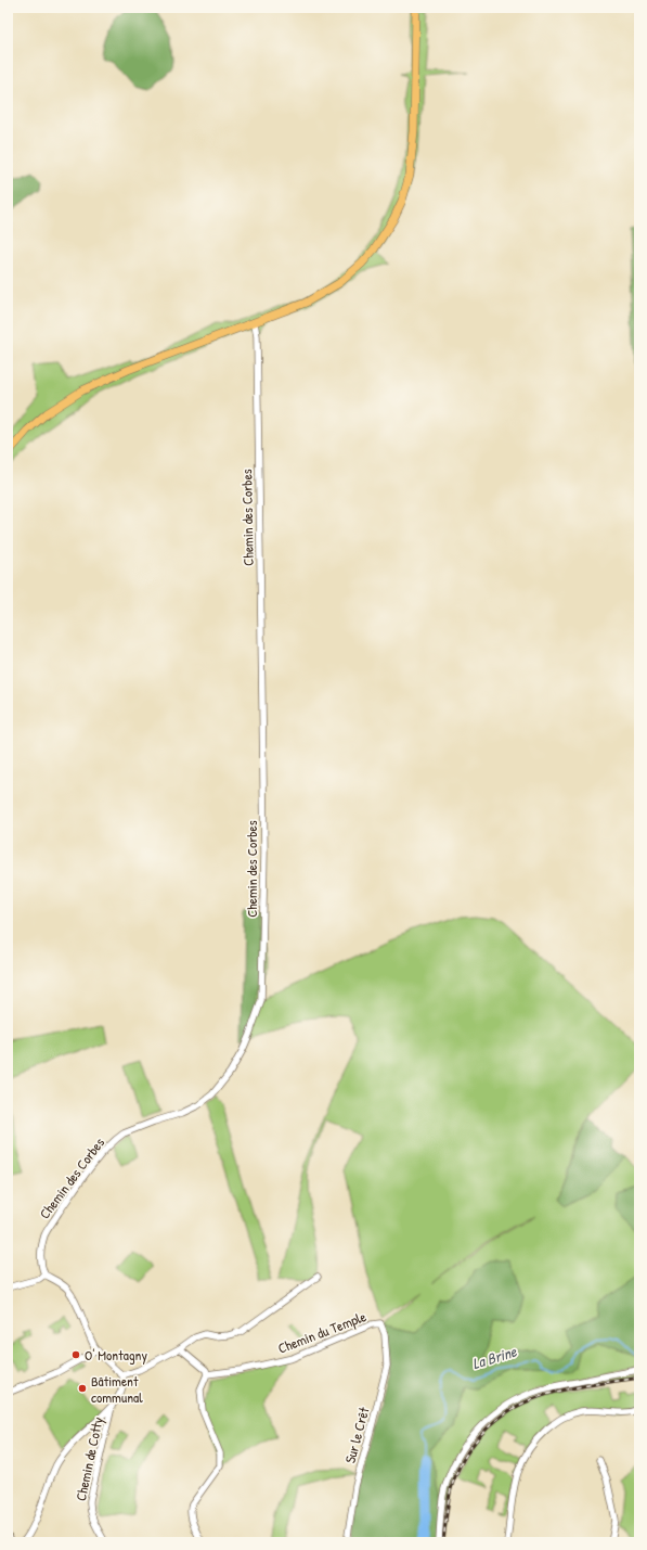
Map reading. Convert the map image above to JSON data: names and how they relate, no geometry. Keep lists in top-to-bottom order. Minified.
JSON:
{"streets":{"street":["Chemin des Corbes","Chemin du Temple","Sur le Crêt","Chemin de Cotty"]},"crossings":[["Chemin du Temple","Sur le Crêt"]],"water":["La Brine"],"places":["O' Montagny","Bâtiment communal"]}
